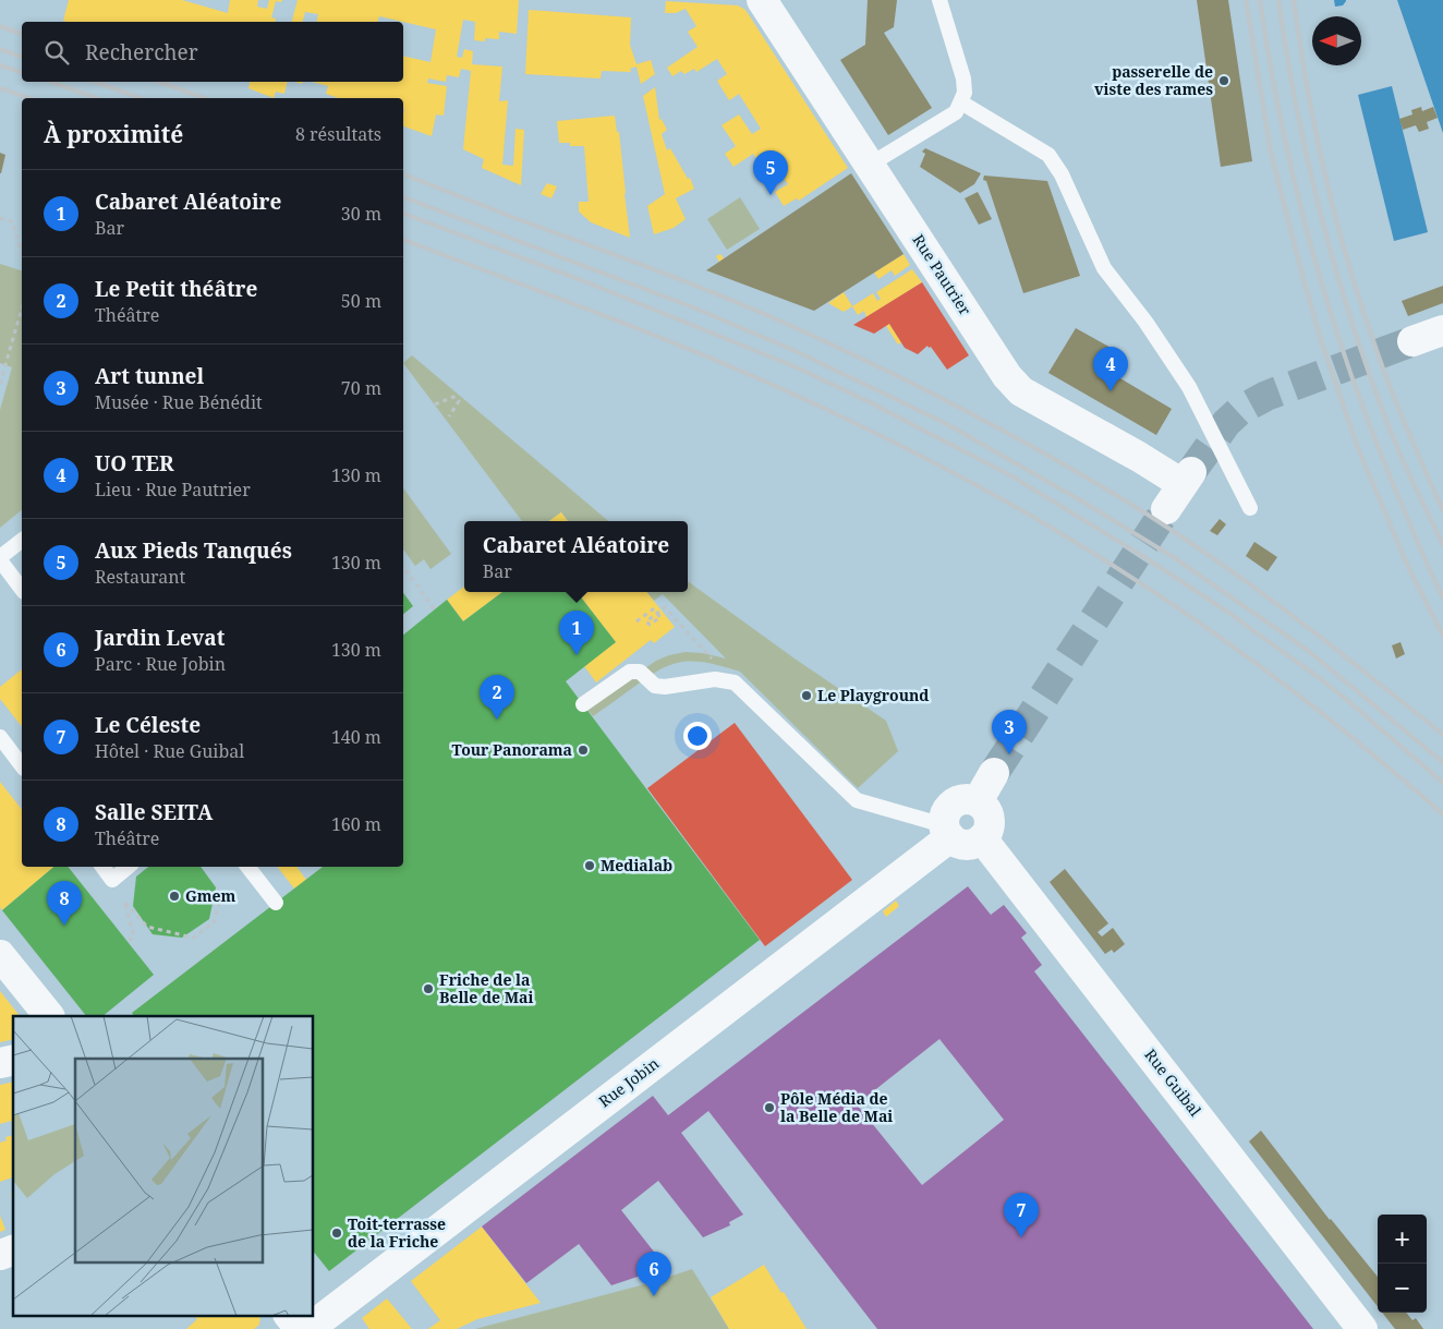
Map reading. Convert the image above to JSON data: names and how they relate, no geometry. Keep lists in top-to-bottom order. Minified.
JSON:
{"streets":{"street":["Rue Pautrier","Rue Jobin","Rue Guibal"]},"crossings":[["Rue Jobin","Rue Guibal"]],"places":["passerelle de viste des rames","Le Playground","Tour Panorama","Medialab","Gmem","Friche de la Belle de Mai","Pôle Média de la Belle de Mai","Toit-terrasse de la Friche"],"north":"left","page":{"search":"Rechercher","heading":["À proximité","8 résultats"],"pins":["5","4","1","2","3","8","7","6"],"list":[{"mark":"1","name":"Cabaret Aléatoire","note":"Bar","value":"30 m"},{"mark":"2","name":"Le Petit théâtre","note":"Théâtre","value":"50 m"},{"mark":"3","name":"Art tunnel","note":"Musée · Rue Bénédit","value":"70 m"},{"mark":"4","name":"UO TER","note":"Lieu · Rue Pautrier","value":"130 m"},{"mark":"5","name":"Aux Pieds Tanqués","note":"Restaurant","value":"130 m"},{"mark":"6","name":"Jardin Levat","note":"Parc · Rue Jobin","value":"130 m"},{"mark":"7","name":"Le Céleste","note":"Hôtel · Rue Guibal","value":"140 m"},{"mark":"8","name":"Salle SEITA","note":"Théâtre","value":"160 m"}],"popup":["Cabaret Aléatoire","Bar"],"map_buttons":["+","−"]}}
